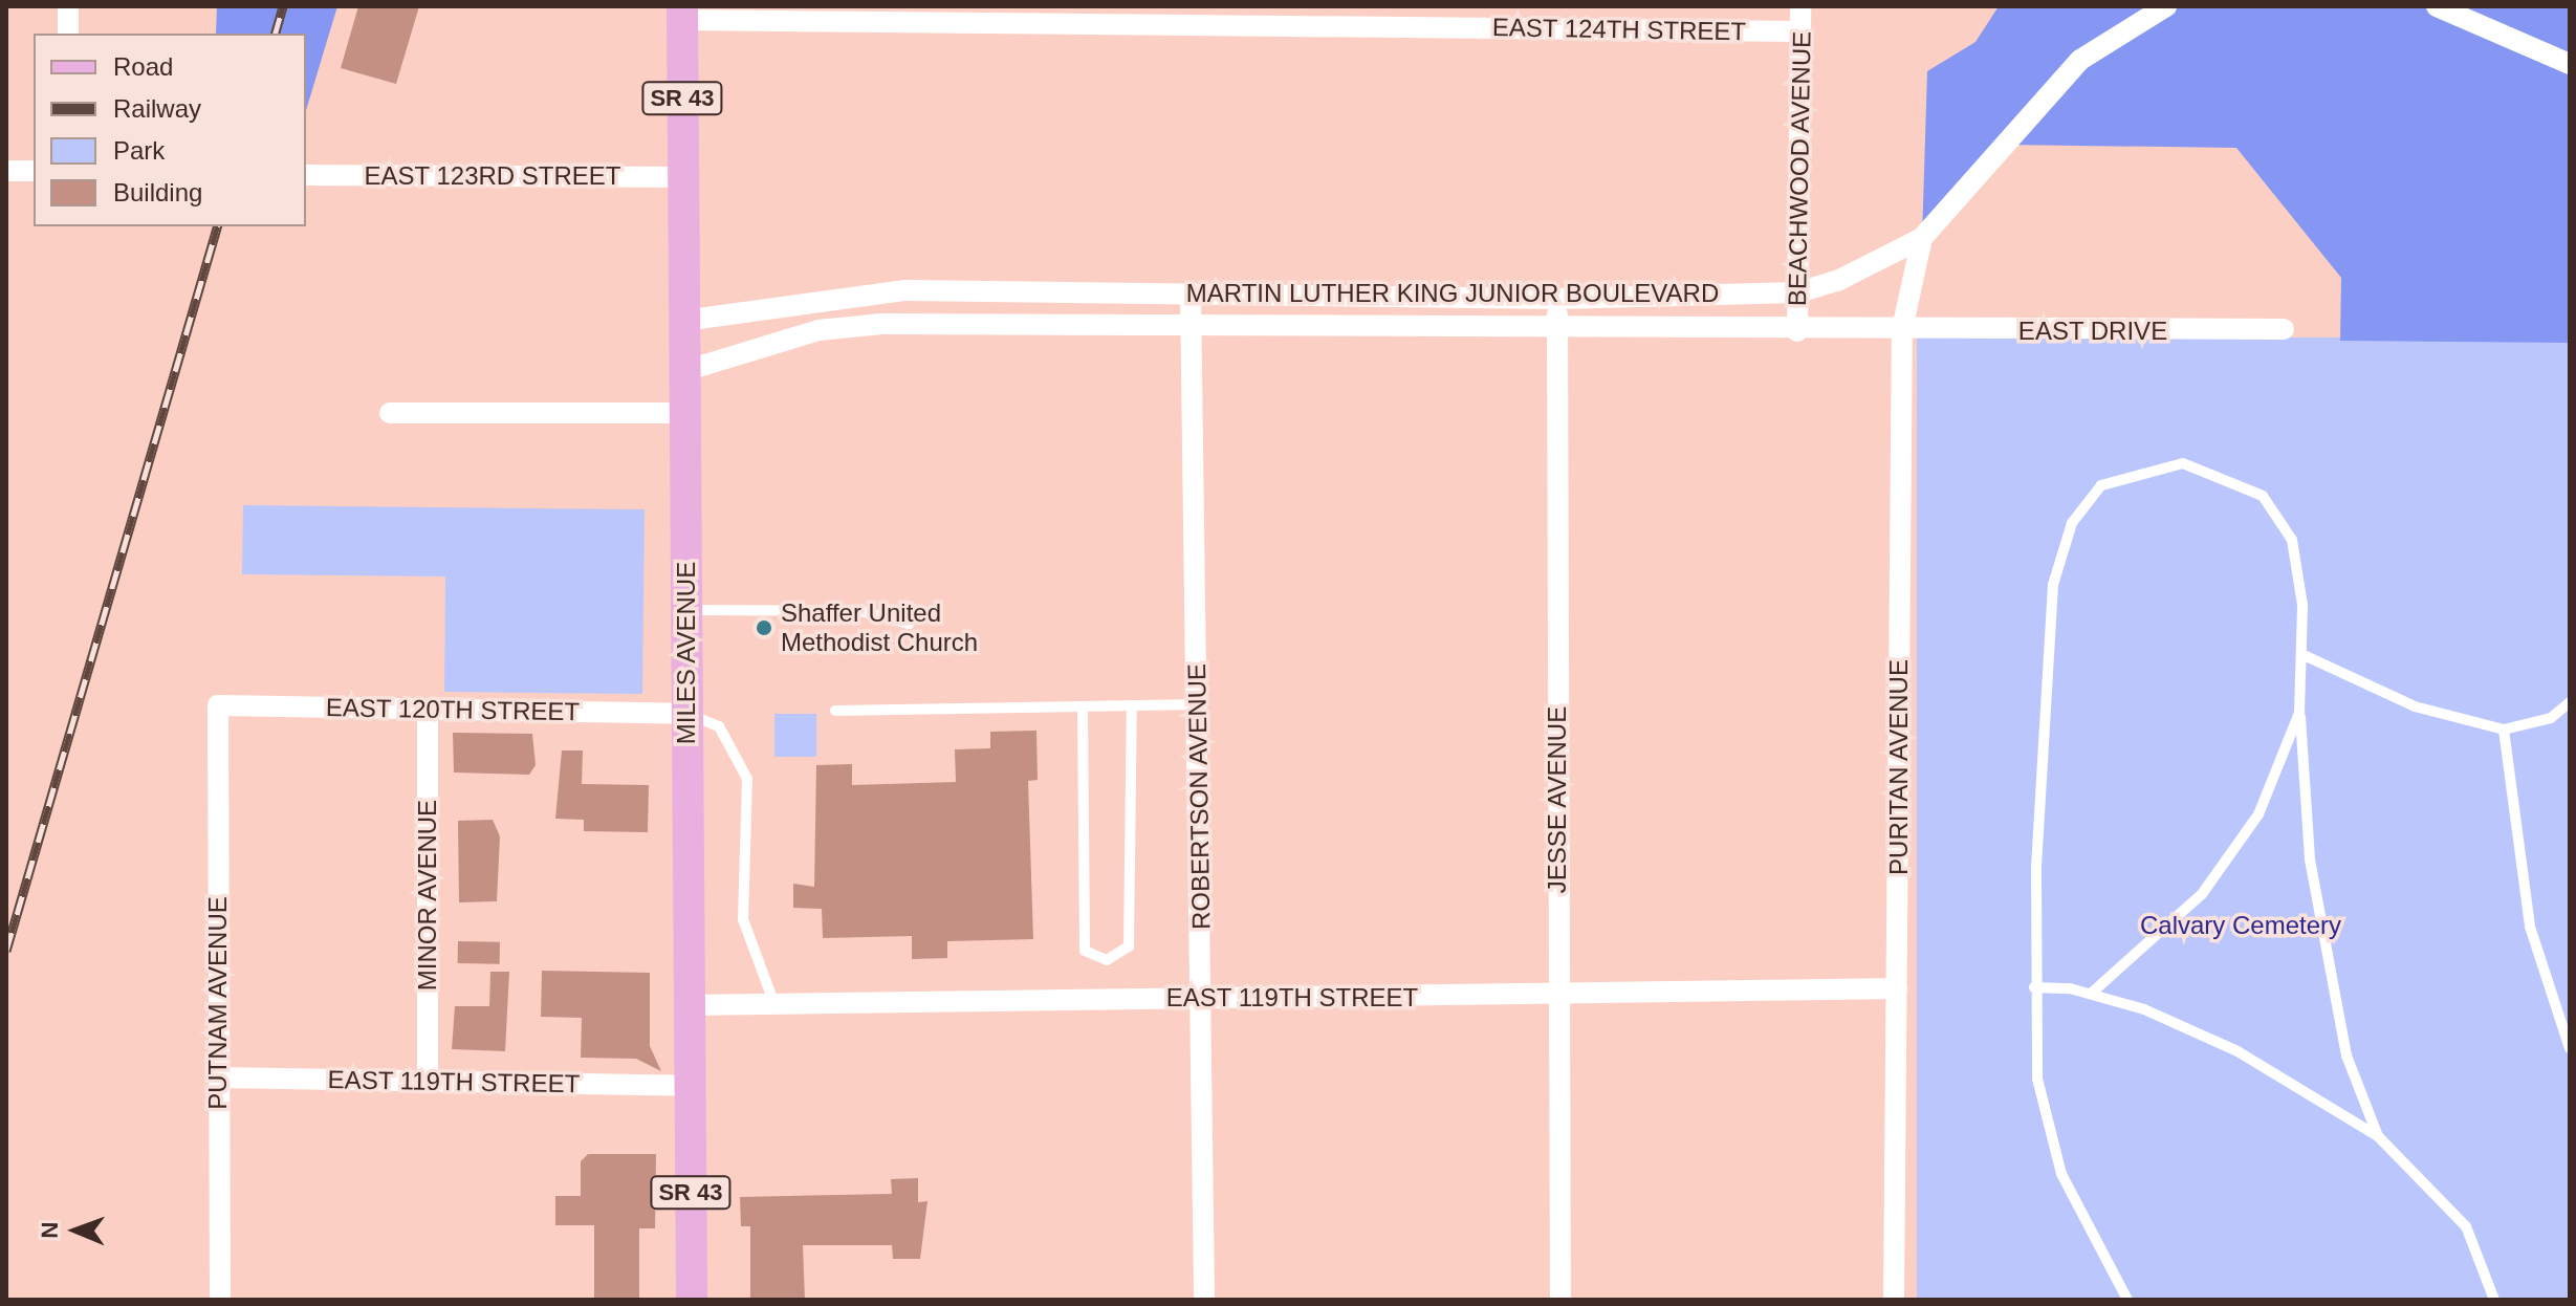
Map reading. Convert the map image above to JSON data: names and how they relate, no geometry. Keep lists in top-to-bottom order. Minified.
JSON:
{"streets":{"main road":["SR 43","MILES AVENUE"],"street":["EAST 124TH STREET","BEACHWOOD AVENUE","EAST 123RD STREET","MARTIN LUTHER KING JUNIOR BOULEVARD","EAST DRIVE","EAST 120TH STREET","PURITAN AVENUE","ROBERTSON AVENUE","JESSE AVENUE","MINOR AVENUE","EAST 119TH STREET","PUTNAM AVENUE"]},"crossings":[["EAST 124TH STREET","BEACHWOOD AVENUE"],["EAST 124TH STREET","MILES AVENUE"],["BEACHWOOD AVENUE","MARTIN LUTHER KING JUNIOR BOULEVARD"],["EAST 123RD STREET","MILES AVENUE"],["MARTIN LUTHER KING JUNIOR BOULEVARD","EAST DRIVE"],["MARTIN LUTHER KING JUNIOR BOULEVARD","MILES AVENUE"],["MARTIN LUTHER KING JUNIOR BOULEVARD","PURITAN AVENUE"],["MARTIN LUTHER KING JUNIOR BOULEVARD","ROBERTSON AVENUE"],["MARTIN LUTHER KING JUNIOR BOULEVARD","JESSE AVENUE"],["EAST DRIVE","PURITAN AVENUE"],["MILES AVENUE","EAST 120TH STREET"],["MILES AVENUE","EAST 119TH STREET"],["EAST 120TH STREET","MINOR AVENUE"],["EAST 120TH STREET","PUTNAM AVENUE"],["PURITAN AVENUE","EAST 119TH STREET"],["ROBERTSON AVENUE","EAST 119TH STREET"],["JESSE AVENUE","EAST 119TH STREET"],["MINOR AVENUE","EAST 119TH STREET"],["EAST 119TH STREET","PUTNAM AVENUE"]],"parks":["Calvary Cemetery"],"places":["Shaffer United Methodist Church"],"legend":["Road","Railway","Park","Building"],"north":"left"}
